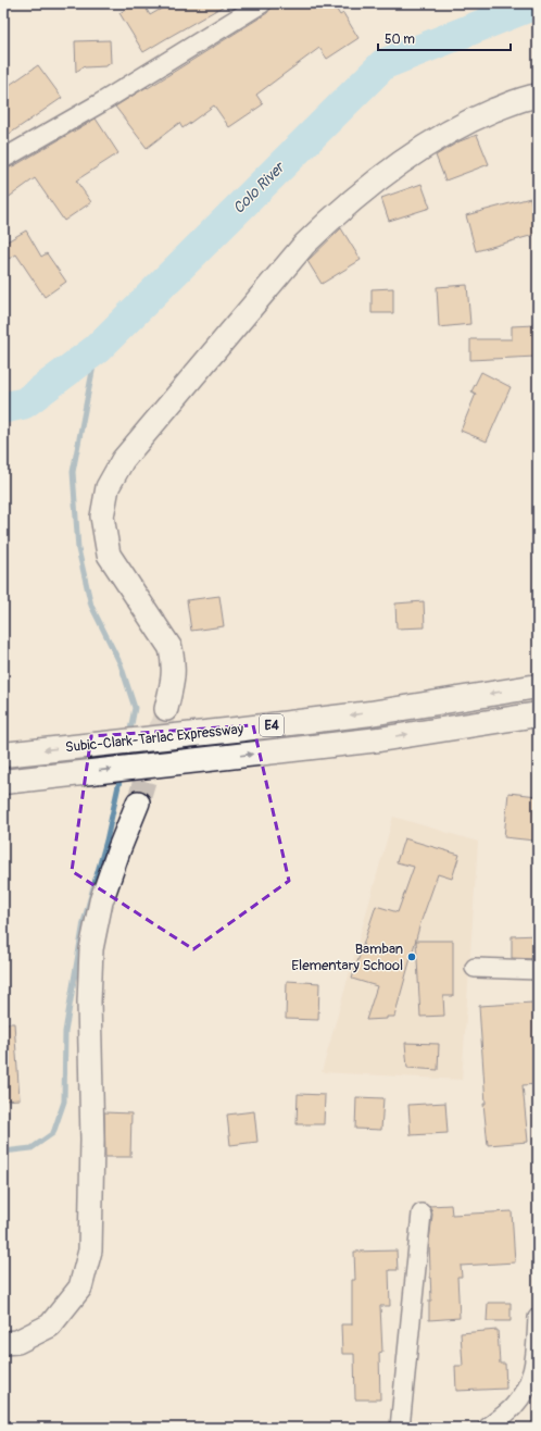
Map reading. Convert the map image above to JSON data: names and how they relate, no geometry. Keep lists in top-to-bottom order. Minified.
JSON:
{"streets":{"highway":["E4","Subic-Clark-Tarlac Expressway"]},"water":["Colo River"],"places":["Bamban Elementary School"],"scale_bar":"50 m"}
